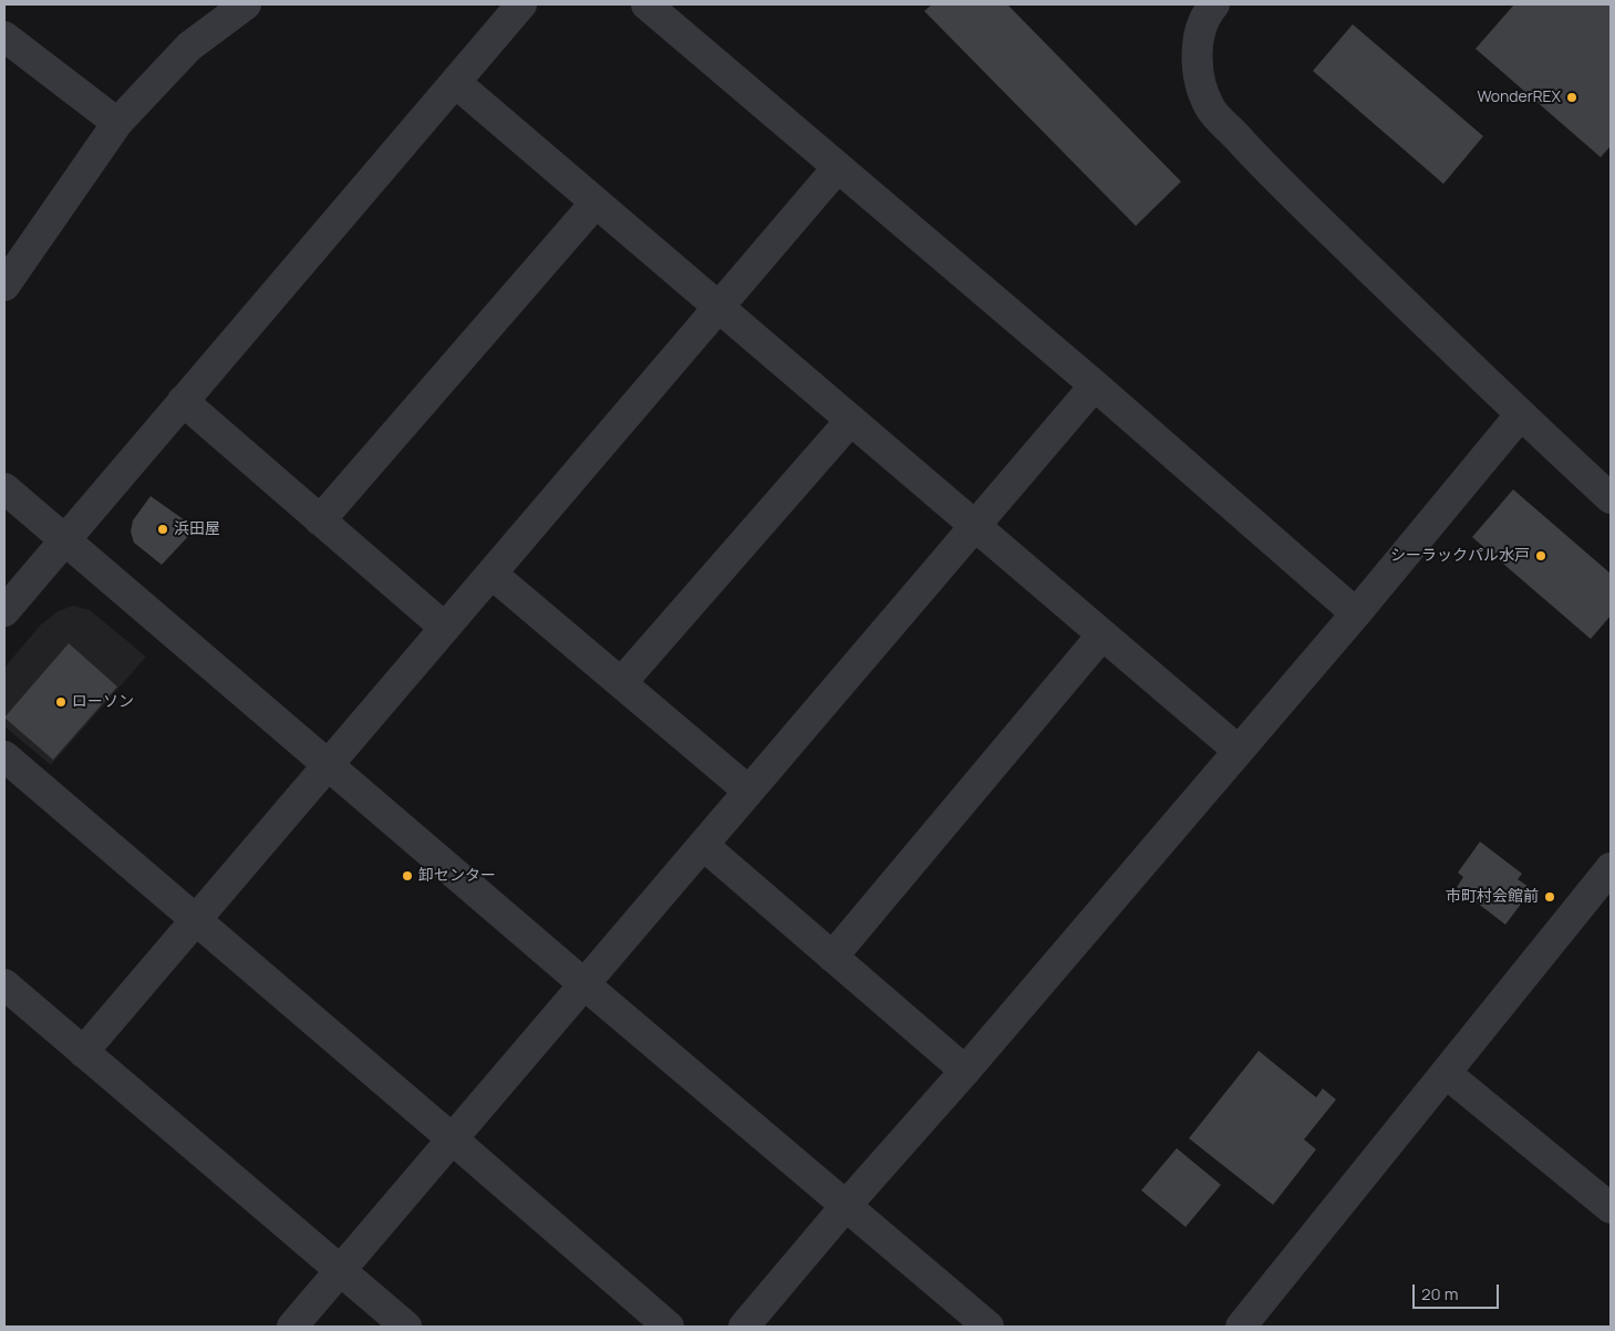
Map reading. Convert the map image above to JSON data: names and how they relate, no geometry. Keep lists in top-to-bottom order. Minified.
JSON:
{"places":["WonderREX","浜田屋","シーラックパル水戸","ローソン","卸センター","市町村会館前"],"scale_bar":"20 m"}
